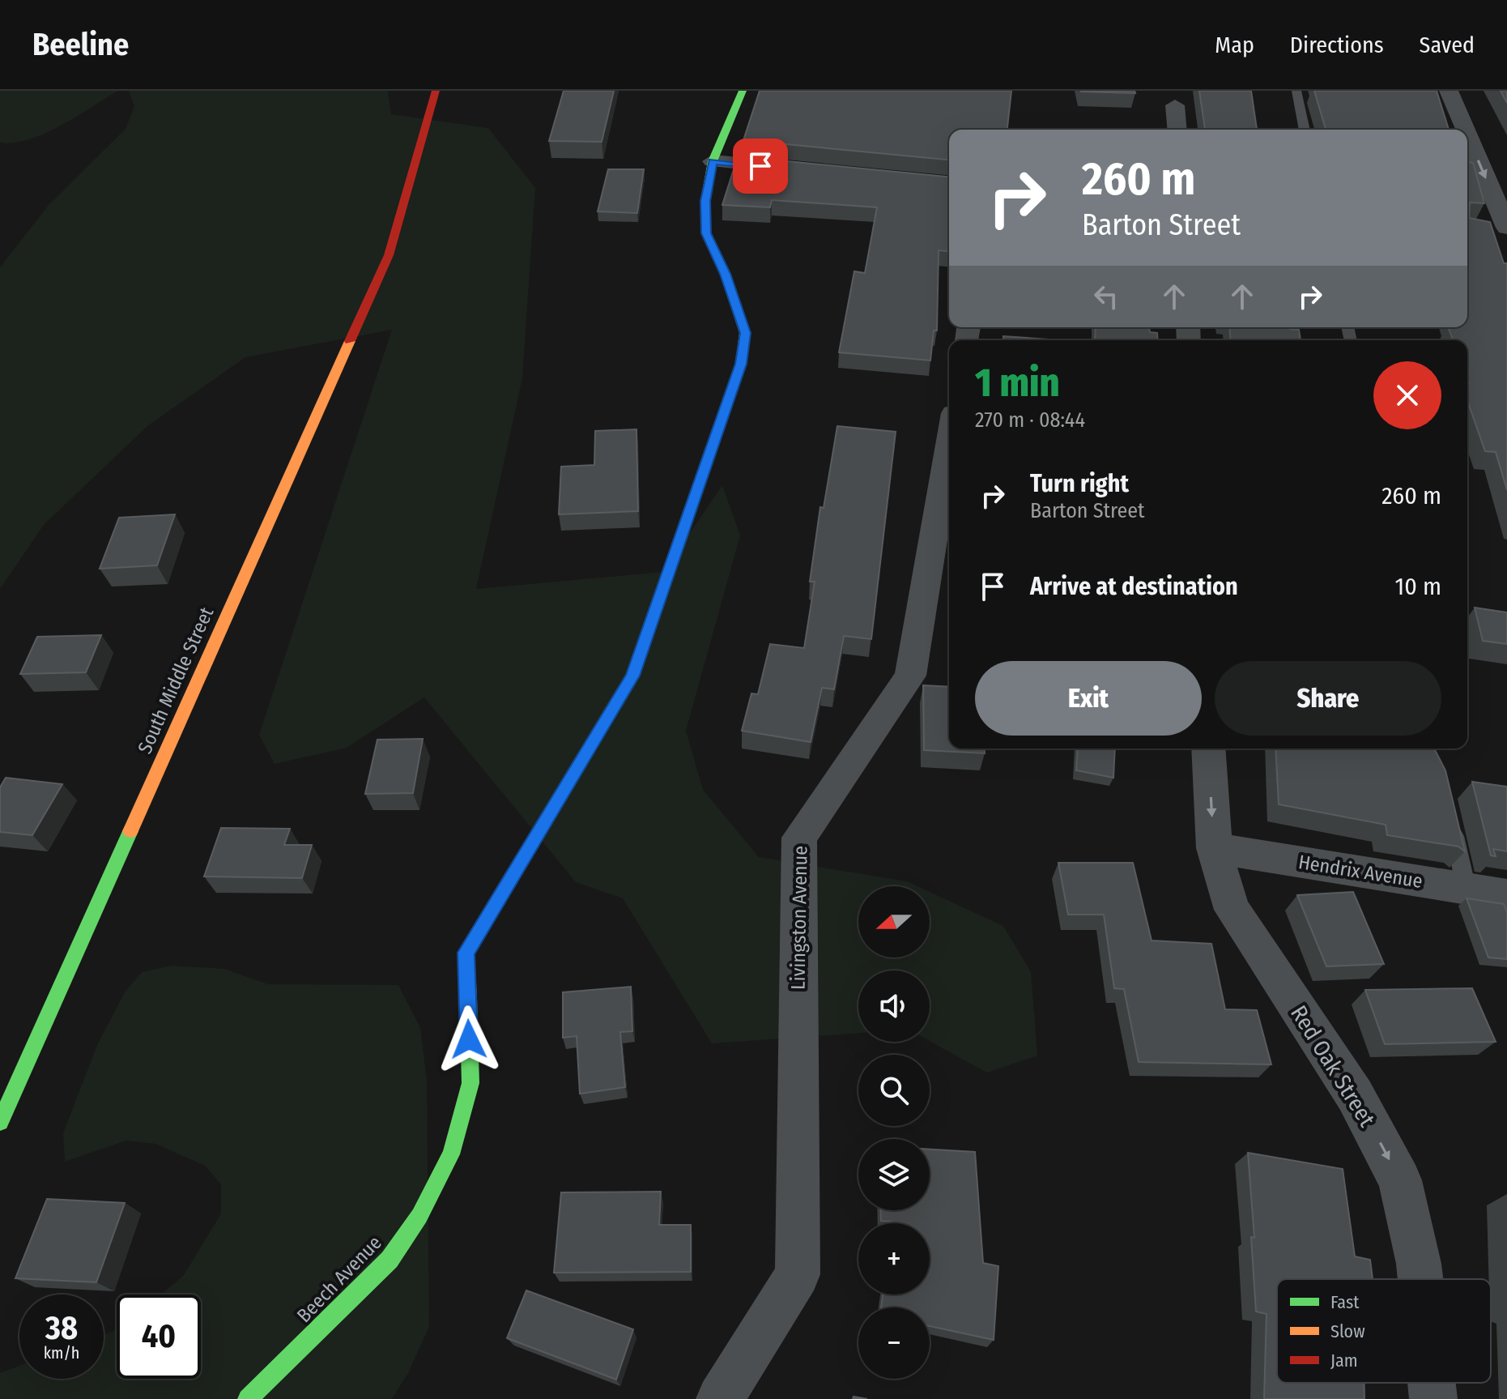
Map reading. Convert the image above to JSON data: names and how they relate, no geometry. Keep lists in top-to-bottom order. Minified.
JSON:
{"streets":{"street":["South Middle Street","Hendrix Avenue","Livingston Avenue","Red Oak Street","Beech Avenue"]},"crossings":[["Hendrix Avenue","Red Oak Street"]],"one_way":["Red Oak Street"],"legend":["Fast","Slow","Jam"],"north":"left","page":{"header":"Beeline","nav":["Map","Directions","Saved"],"turn":["260 m","Barton Street"],"heading":["1 min","270 m · 08:44"],"list":[{"name":"Turn right","note":"Barton Street","value":"260 m"},{"name":"Arrive at destination","value":"10 m"}],"buttons":["Exit","Share"],"map_buttons":["+","−"],"speed":"38 km/h","limit":"40"}}
